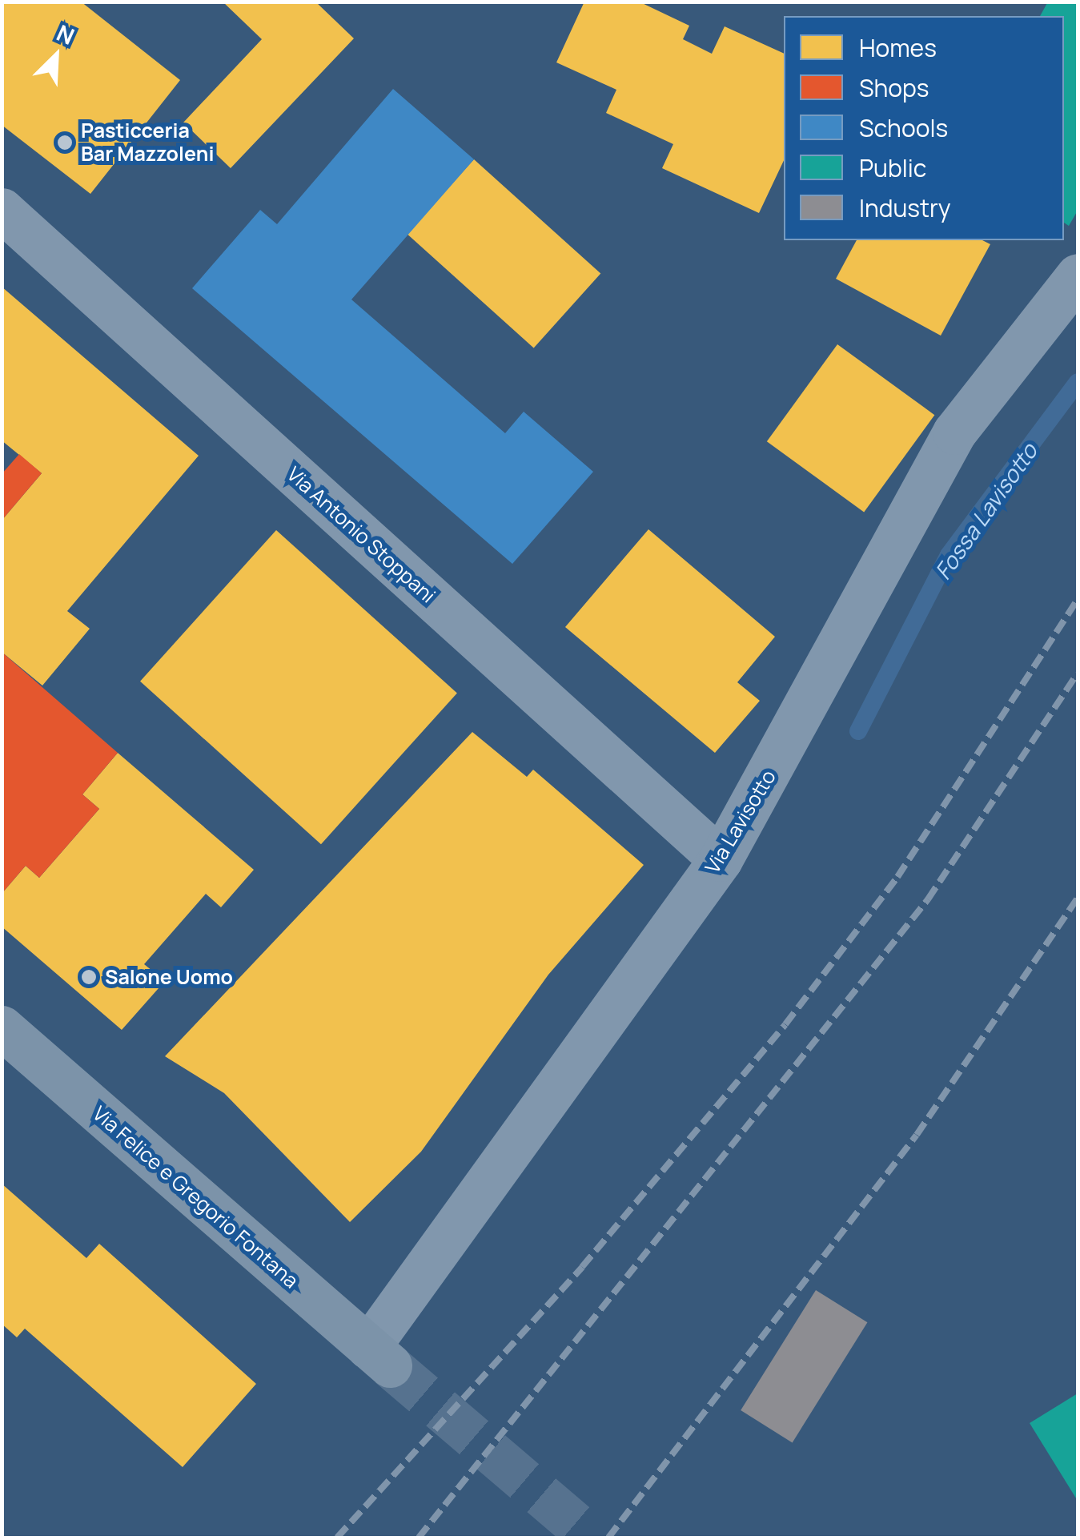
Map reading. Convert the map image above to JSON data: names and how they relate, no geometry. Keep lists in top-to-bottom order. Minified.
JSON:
{"streets":{"main road":["Via Felice e Gregorio Fontana"],"street":["Via Antonio Stoppani","Via Lavisotto"]},"crossings":[["Via Antonio Stoppani","Via Lavisotto"],["Via Lavisotto","Via Felice e Gregorio Fontana"]],"water":["Fossa Lavisotto"],"places":["Pasticceria Bar Mazzoleni","Salone Uomo"],"legend":["Homes","Shops","Schools","Public","Industry"],"north":"top right"}
